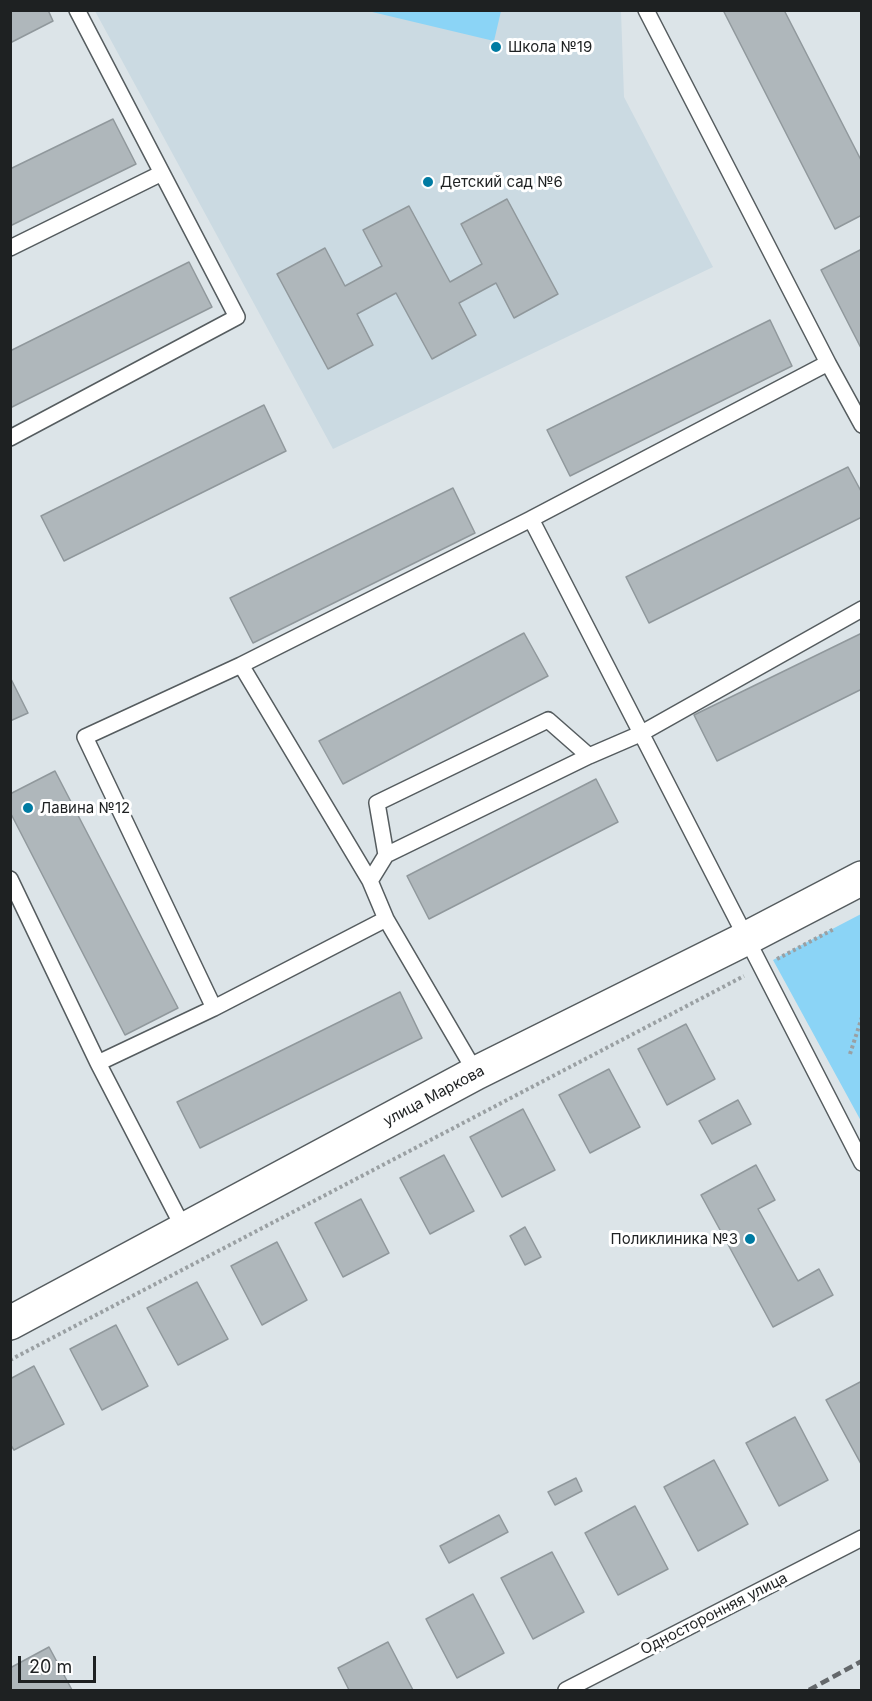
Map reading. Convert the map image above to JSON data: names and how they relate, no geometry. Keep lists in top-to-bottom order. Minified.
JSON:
{"streets":{"main road":["улица Маркова"],"lane":["Односторонняя улица"]},"places":["Школа №19","Детский сад №6","Лавина №12","Поликлиника №3"],"scale_bar":"20 m"}
